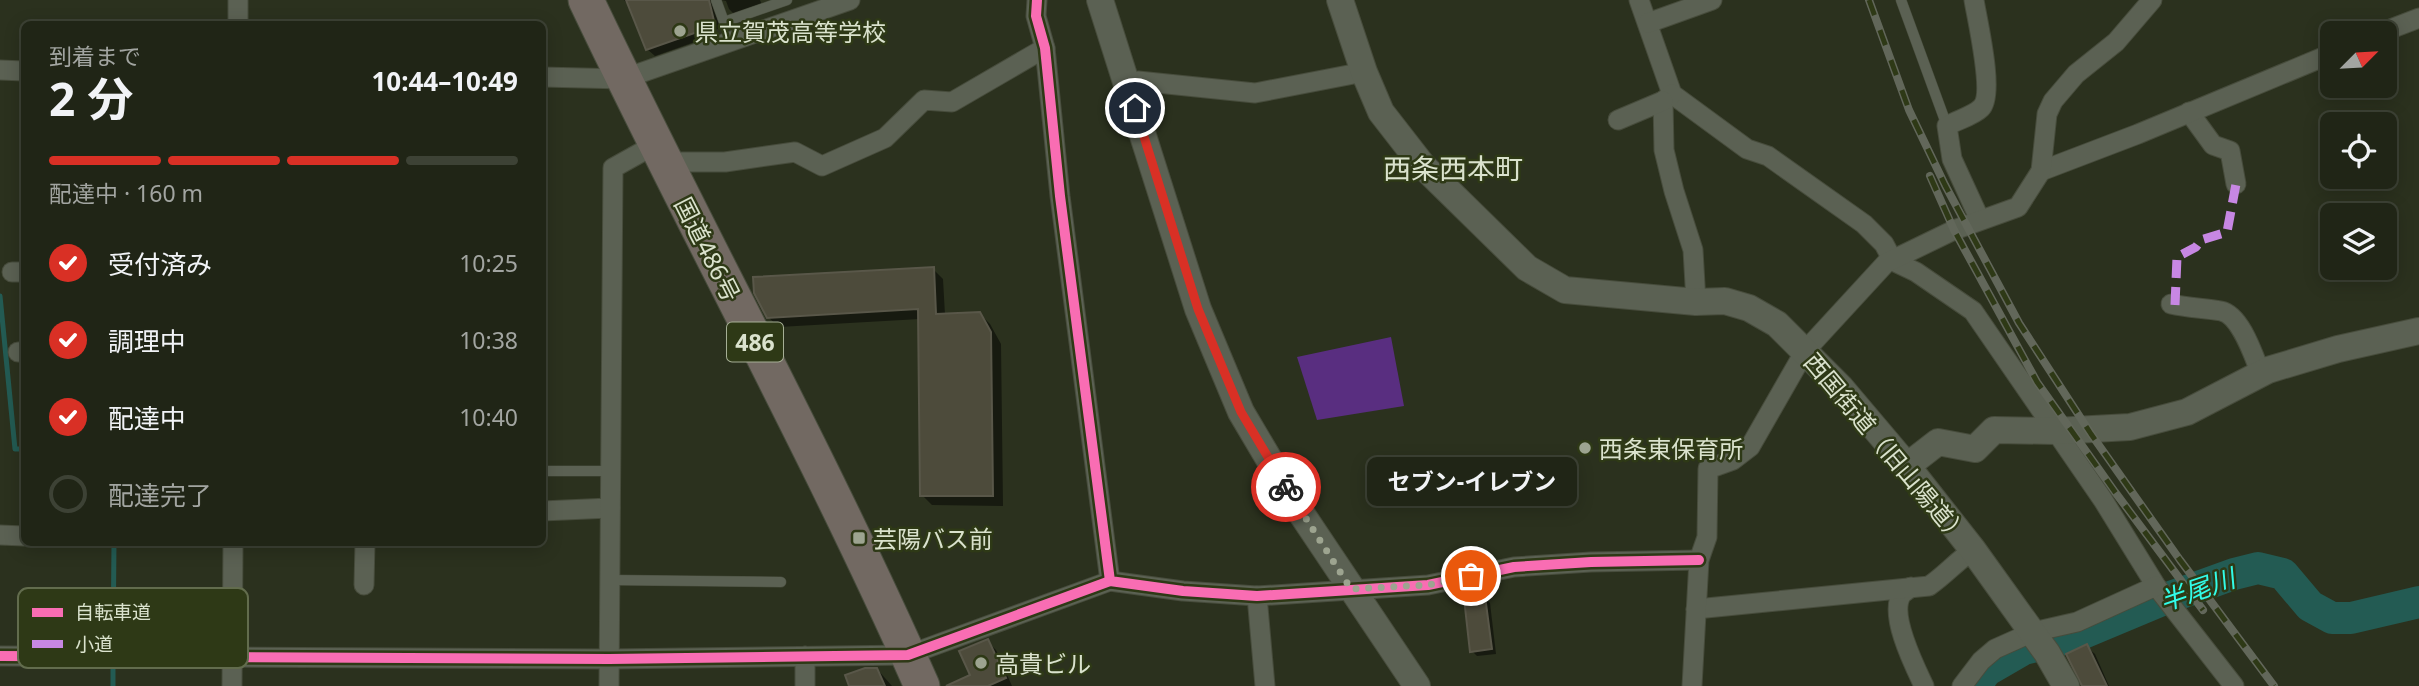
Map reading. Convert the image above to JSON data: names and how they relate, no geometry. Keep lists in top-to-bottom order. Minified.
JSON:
{"streets":{"highway":["国道486号","486"],"street":["西国街道（旧山陽道）"]},"districts":["西条西本町"],"water":["半尾川"],"places":{"other":["県立賀茂高等学校","西条東保育所","セブン-イレブン","高貴ビル"],"transit":["芸陽バス前"]},"legend":["自転車道","小道"],"north":"top right","page":{"heading":["2 分","到着まで","10:44–10:49"],"bar":"配達中 · 160 m","list":[["受付済み","10:25"],["調理中","10:38"],["配達中","10:40"],"配達完了"],"bubble":"セブン-イレブン"}}
